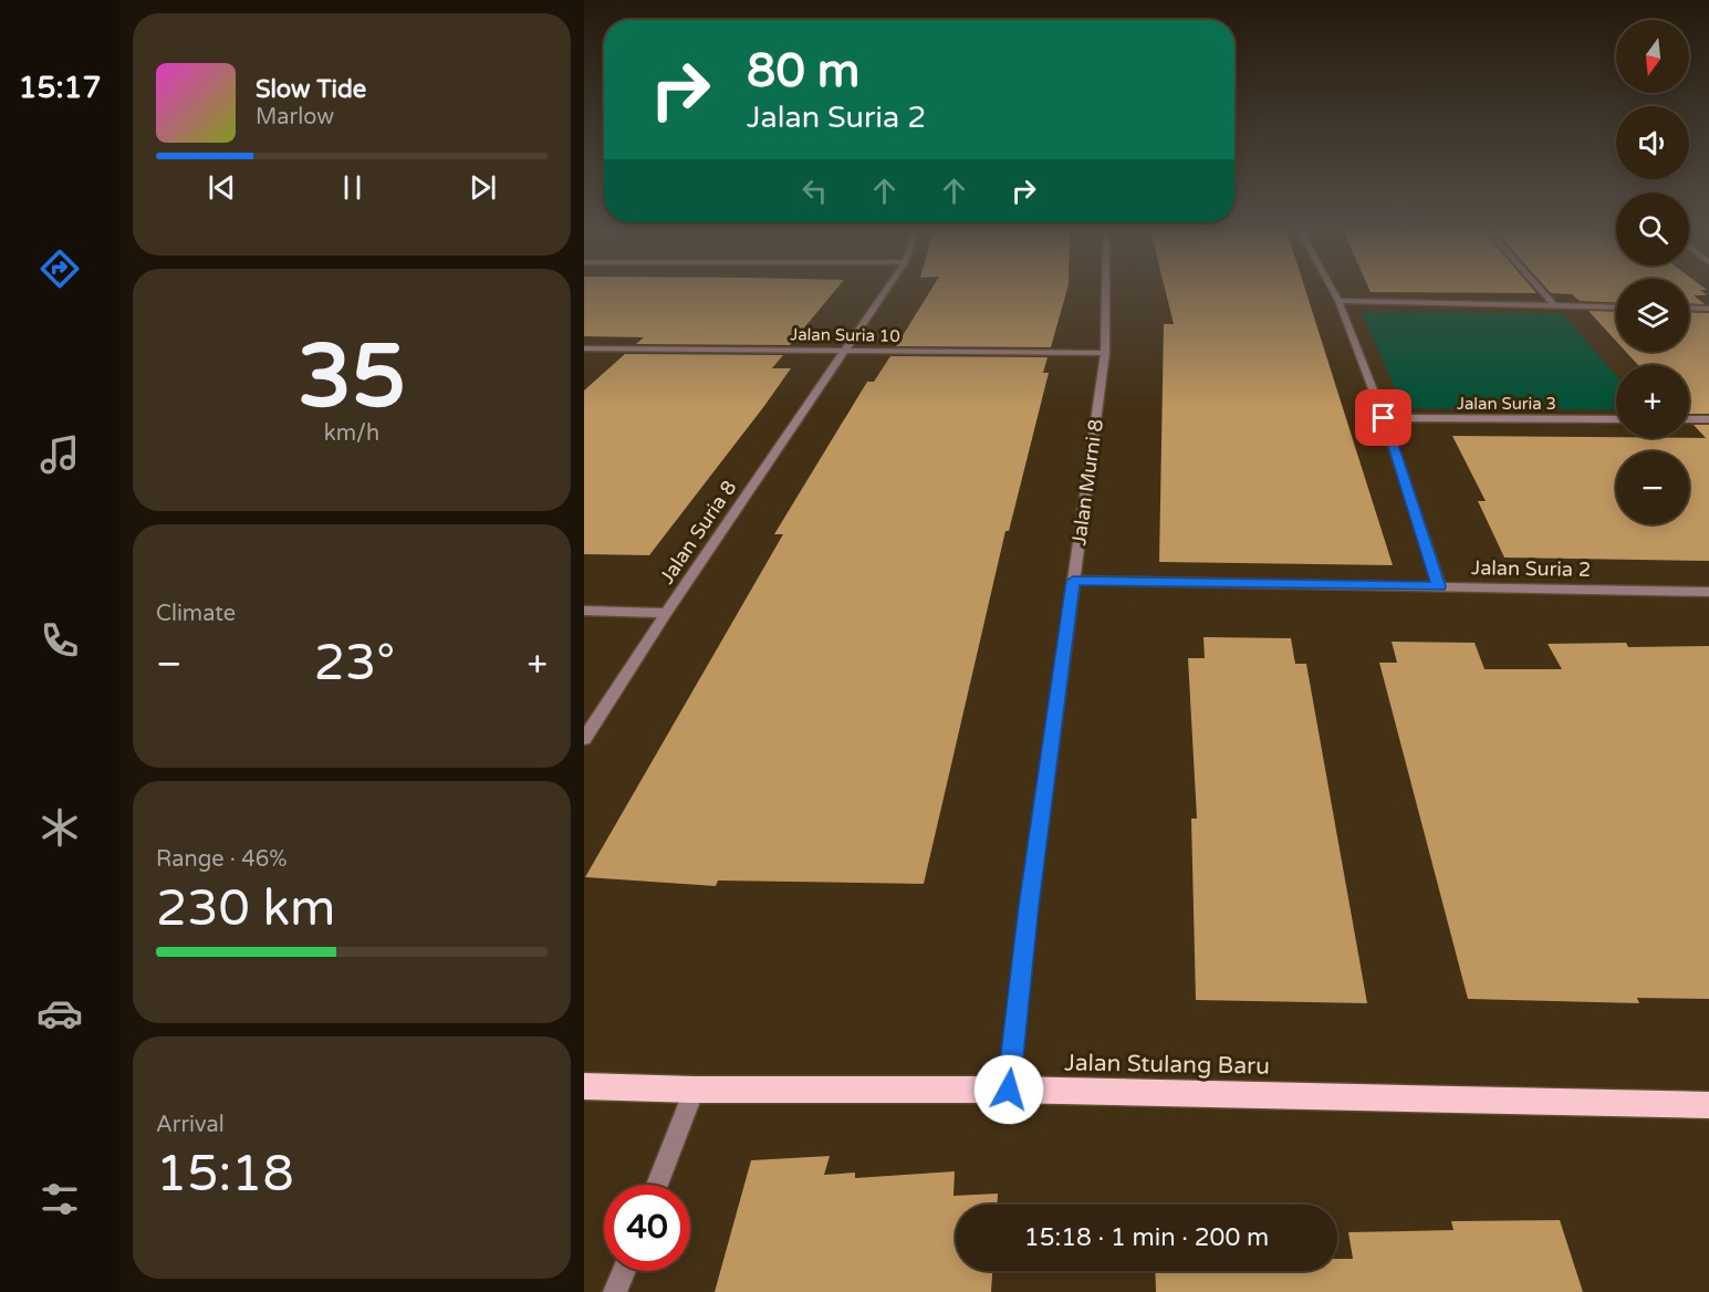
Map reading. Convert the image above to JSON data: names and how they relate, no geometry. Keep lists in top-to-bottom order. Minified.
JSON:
{"streets":{"main road":["Jalan Stulang Baru"],"street":["Jalan Suria 10","Jalan Suria 3","Jalan Murni 8","Jalan Suria 8","Jalan Suria 2"]},"crossings":[["Jalan Suria 10","Jalan Murni 8"],["Jalan Suria 10","Jalan Suria 8"],["Jalan Murni 8","Jalan Suria 2"],["Jalan Murni 8","Jalan Stulang Baru"]],"north":"bottom","page":{"tabs":"15:17","map_buttons":["+","−"],"turn":["80 m","Jalan Suria 2"],"song":["Slow Tide","Marlow"],"tile":[["35","km/h"],"Climate",["Range · 46%","230 km"],["Arrival","15:18"]],"heat":["−","23°","+"],"limit":"40","trip":"15:18 · 1 min · 200 m"}}
